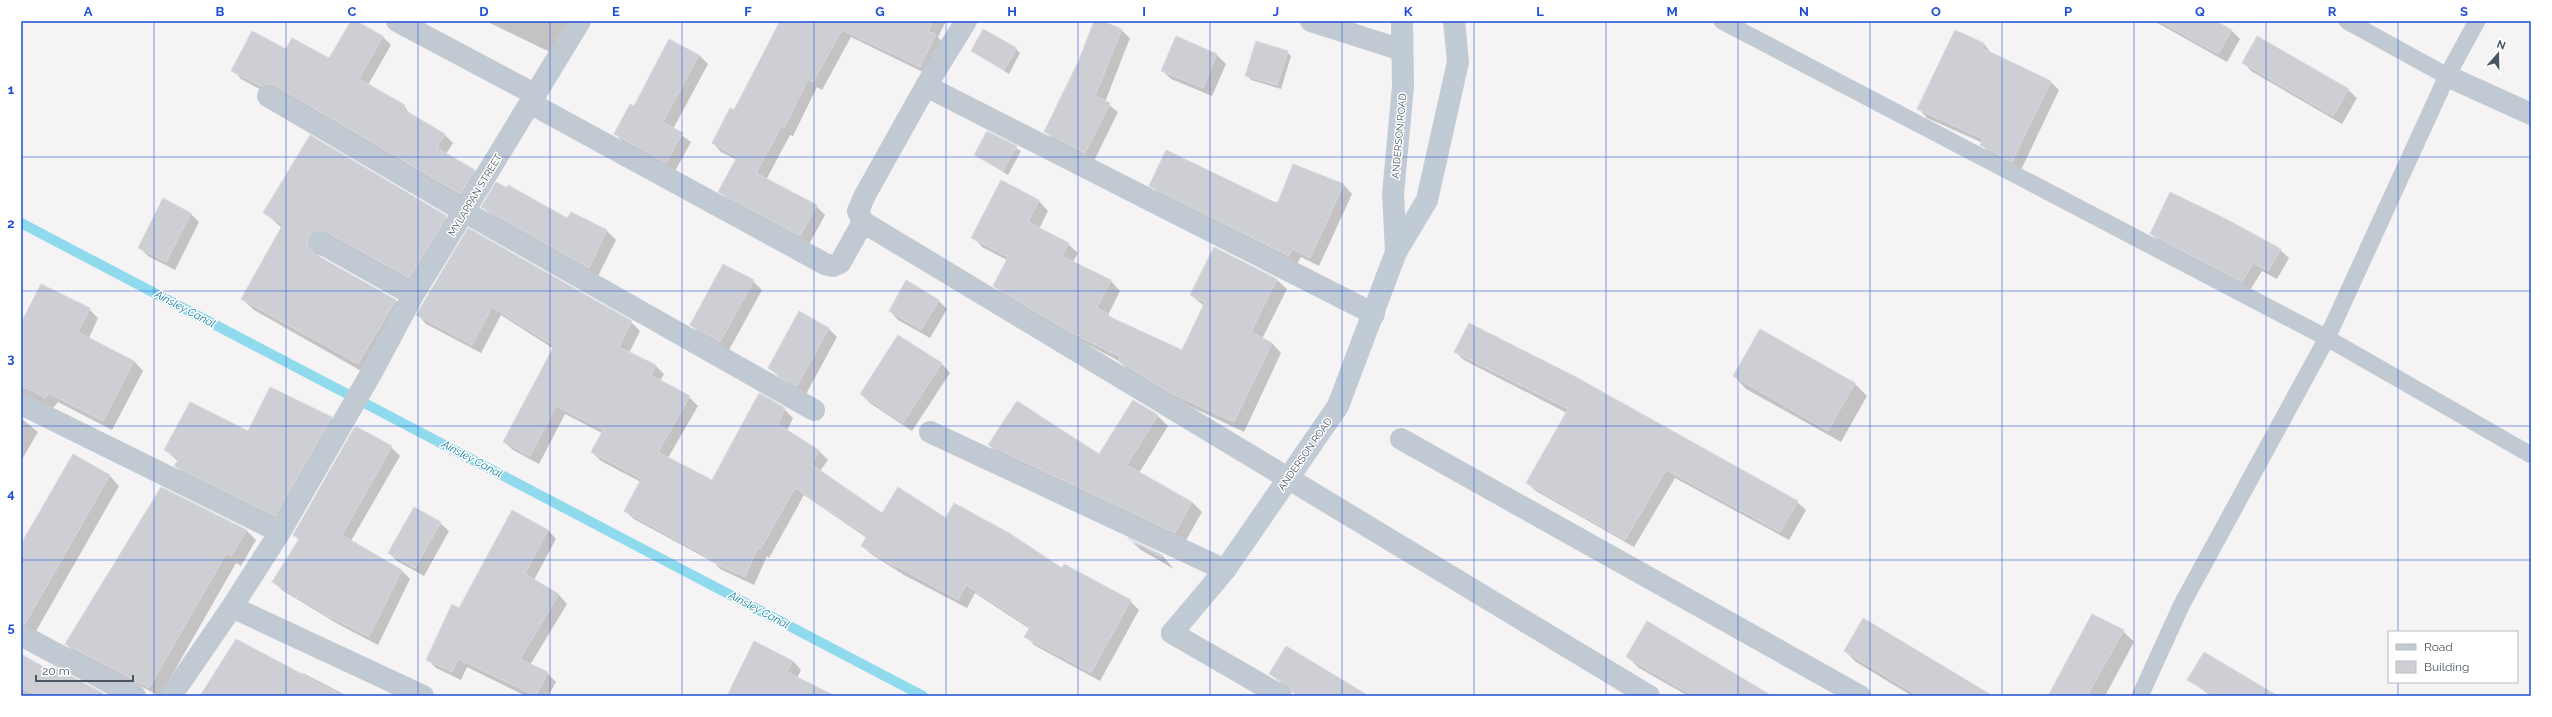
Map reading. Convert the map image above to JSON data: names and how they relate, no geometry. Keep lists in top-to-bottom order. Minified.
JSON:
{"streets":{"street":["ANDERSON ROAD","MYLAPPAN STREET"]},"water":["Ainsley Canal"],"legend":["Road","Building"],"scale_bar":"20 m","north":"top","grid":{"columns":["A","B","C","D","E","F","G","H","I","J","K","L","M","N","O","P","Q","R","S"],"rows":["1","2","3","4","5"]}}
